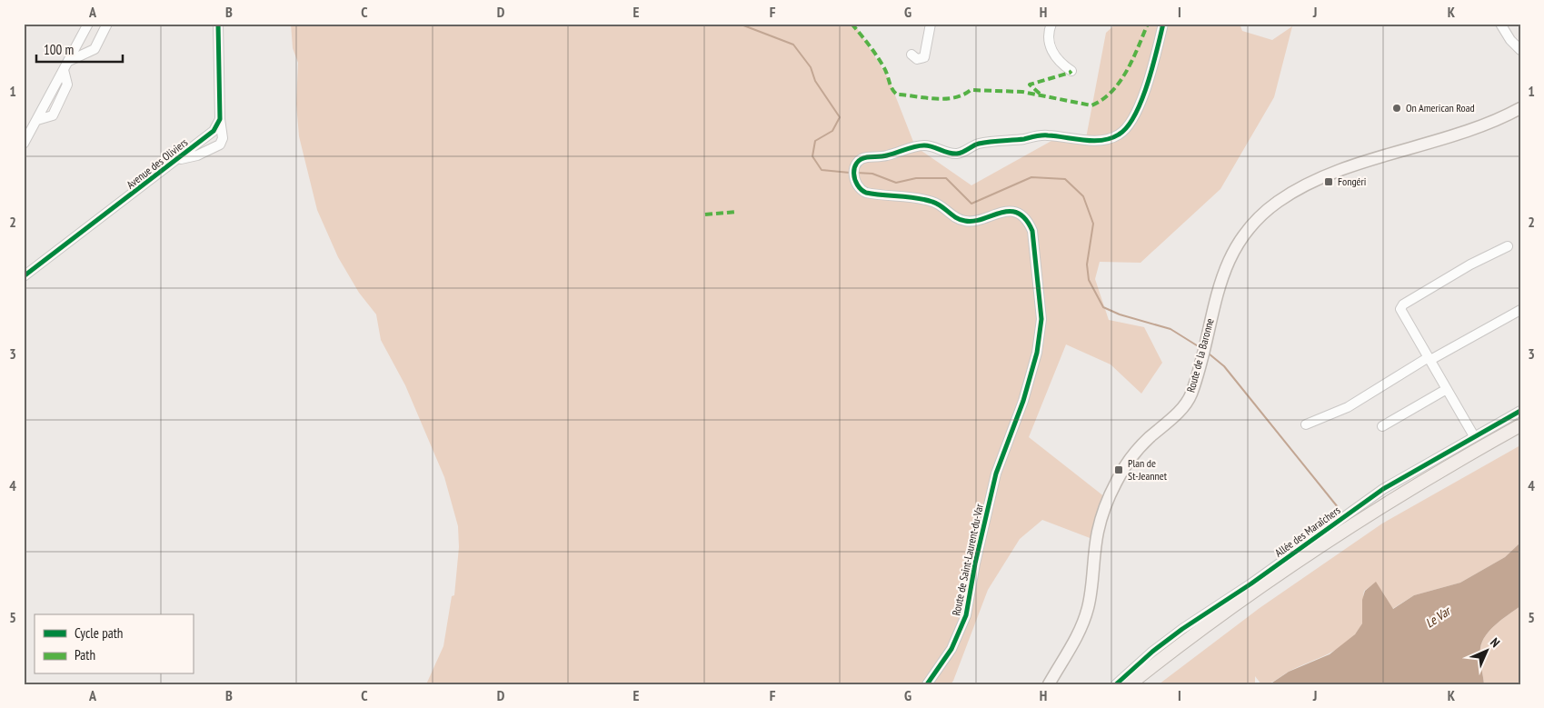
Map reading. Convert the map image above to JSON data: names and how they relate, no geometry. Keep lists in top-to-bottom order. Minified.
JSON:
{"streets":{"main road":["Route de la Baronne"],"street":["Avenue des Oliviers","Allée des Maraîchers","Route de Saint-Laurent-du-Var"]},"water":["Le Var"],"places":{"other":["On American Road"],"transit":["Fongéri","Plan de St-Jeannet"]},"legend":["Cycle path","Path"],"scale_bar":"100 m","north":"top right","grid":{"columns":["A","B","C","D","E","F","G","H","I","J","K"],"rows":["1","2","3","4","5"]}}
